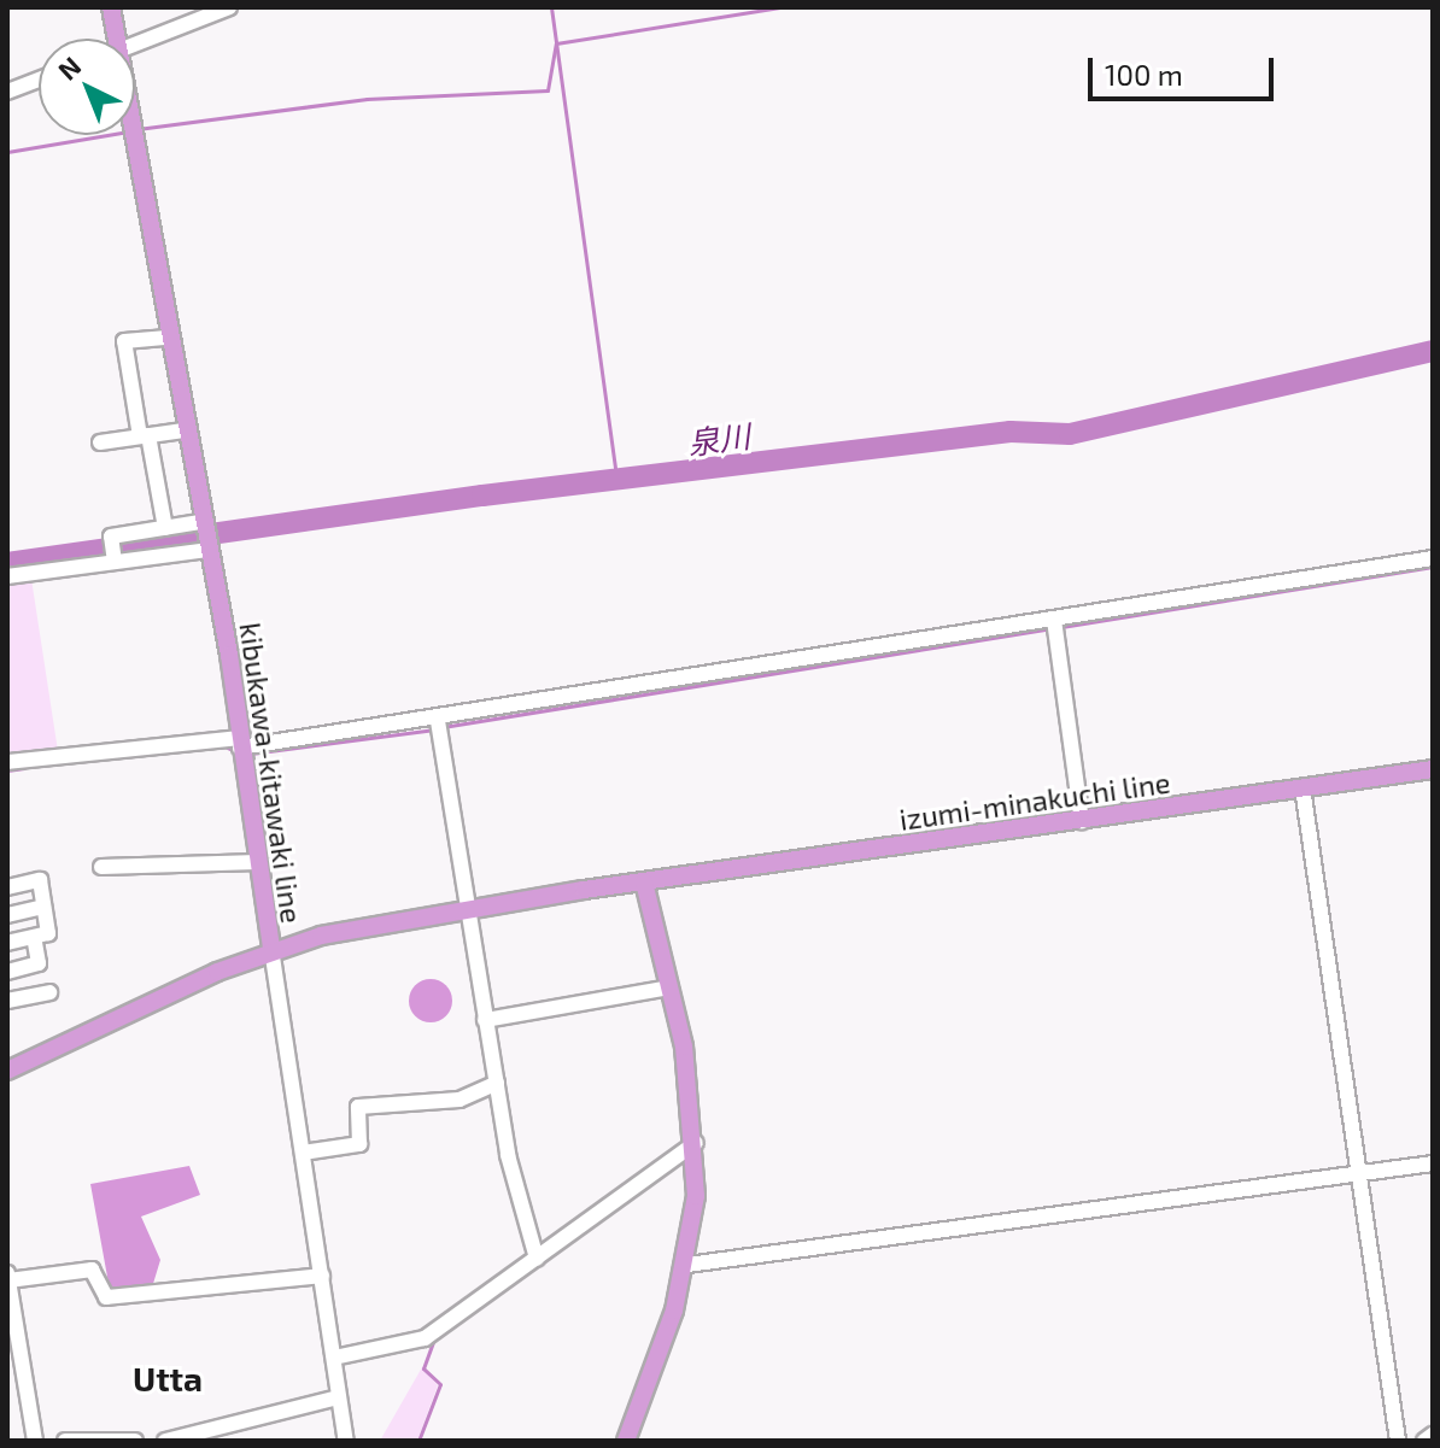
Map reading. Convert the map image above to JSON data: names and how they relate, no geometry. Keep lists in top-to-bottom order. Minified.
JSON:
{"streets":{"main road":["kibukawa-kitawaki line","izumi-minakuchi line"]},"crossings":[["kibukawa-kitawaki line","izumi-minakuchi line"]],"districts":["Utta"],"water":["泉川"],"scale_bar":"100 m","north":"top left"}
